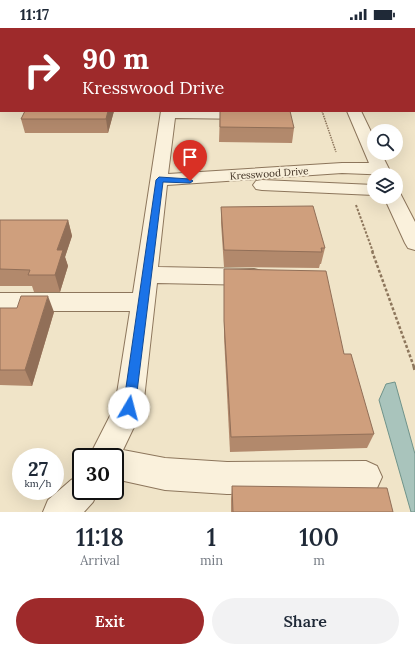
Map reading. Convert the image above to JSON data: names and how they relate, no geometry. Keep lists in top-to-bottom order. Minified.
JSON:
{"streets":{"street":["Kresswood Drive"]},"page":{"status":"11:17","turn":["90 m","Kresswood Drive"],"speed":"27 km/h","limit":"30","eta":["11:18","Arrival","1","min","100","m"],"buttons":["Exit","Share"]}}
